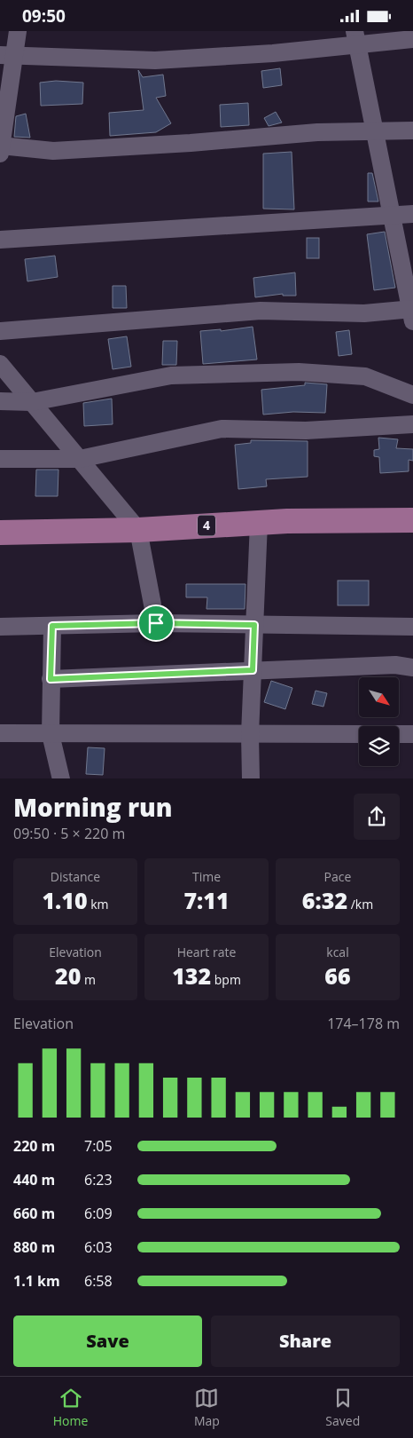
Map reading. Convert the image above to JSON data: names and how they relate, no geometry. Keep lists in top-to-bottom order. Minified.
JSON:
{"streets":{"highway":["4"]},"north":"bottom right","page":{"status":"09:50","heading":["Morning run","09:50 · 5 × 220 m"],"stats":[["Distance","1.10 km"],["Time","7:11"],["Pace","6:32 /km"],["Elevation","20 m"],["Heart rate","132 bpm"],["kcal","66"]],"chart":["Elevation","174–178 m"],"list":[{"name":"220 m","note":"7:05"},{"name":"440 m","note":"6:23"},{"name":"660 m","note":"6:09"},{"name":"880 m","note":"6:03"},{"name":"1.1 km","note":"6:58"}],"buttons":["Save","Share"],"tabs":["Home","Map","Saved"]}}
